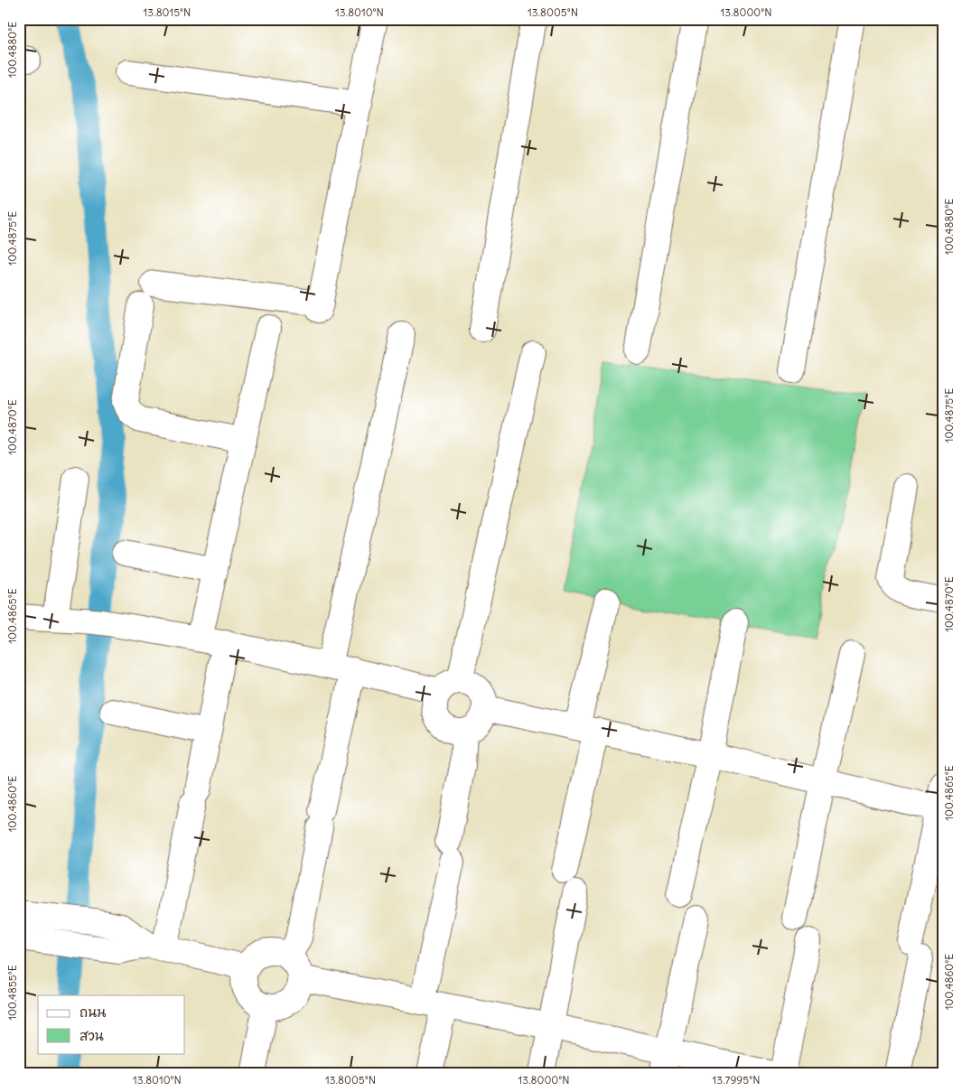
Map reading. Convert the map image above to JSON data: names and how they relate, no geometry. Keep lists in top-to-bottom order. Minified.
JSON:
{"legend":["ถนน","สวน"],"coordinates":["13.8015°N","13.8010°N","13.8005°N","13.8000°N","100.4880°E","100.4875°E","100.4870°E","100.4865°E","100.4860°E","100.4855°E","13.7995°N"]}
